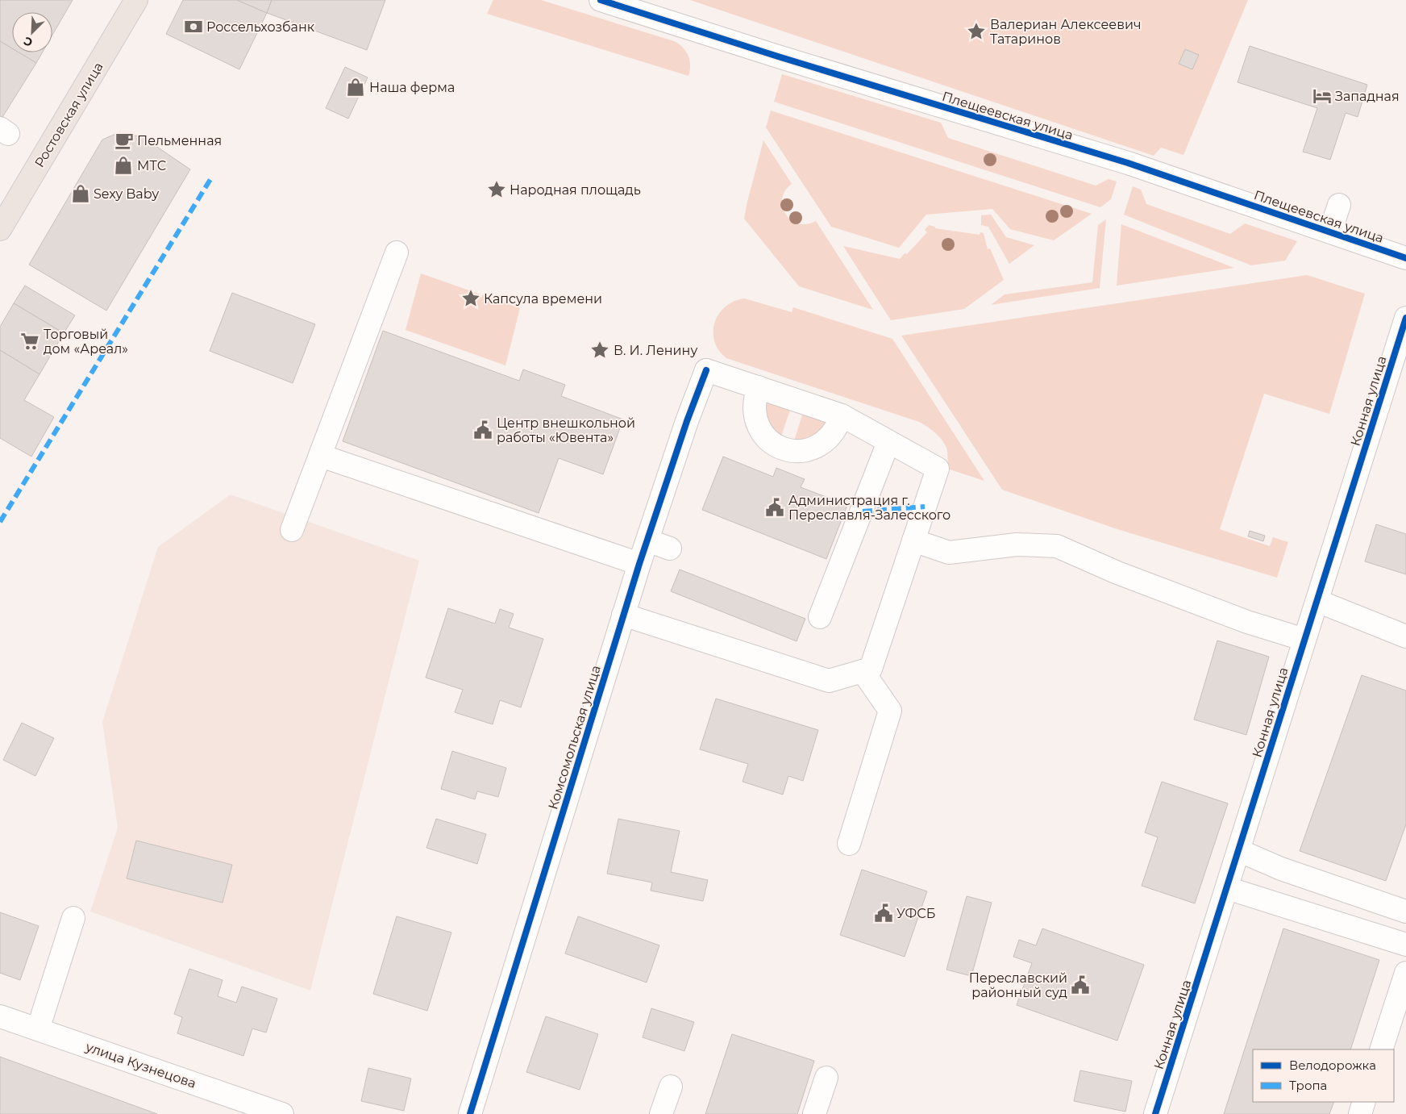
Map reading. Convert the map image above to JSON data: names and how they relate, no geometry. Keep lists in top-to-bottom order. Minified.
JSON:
{"streets":{"main road":["Ростовская улица"],"street":["Плещеевская улица","Конная улица","Комсомольская улица","улица Кузнецова"]},"places":{"bank":["Россельхозбанк"],"place":["Валериан Алексеевич Татаринов","Народная площадь","Капсула времени","В. И. Ленину"],"shop":["Наша ферма","МТС","Sexy Baby"],"hotel":["Западная"],"cafe":["Пельменная"],"supermarket":["Торговый дом «Ареал»"],"public building":["Центр внешкольной работы «Ювента»","Администрация г. Переславля-Залесского","УФСБ","Переславский районный суд"]},"legend":["Велодорожка","Тропа"],"north":"bottom left"}
